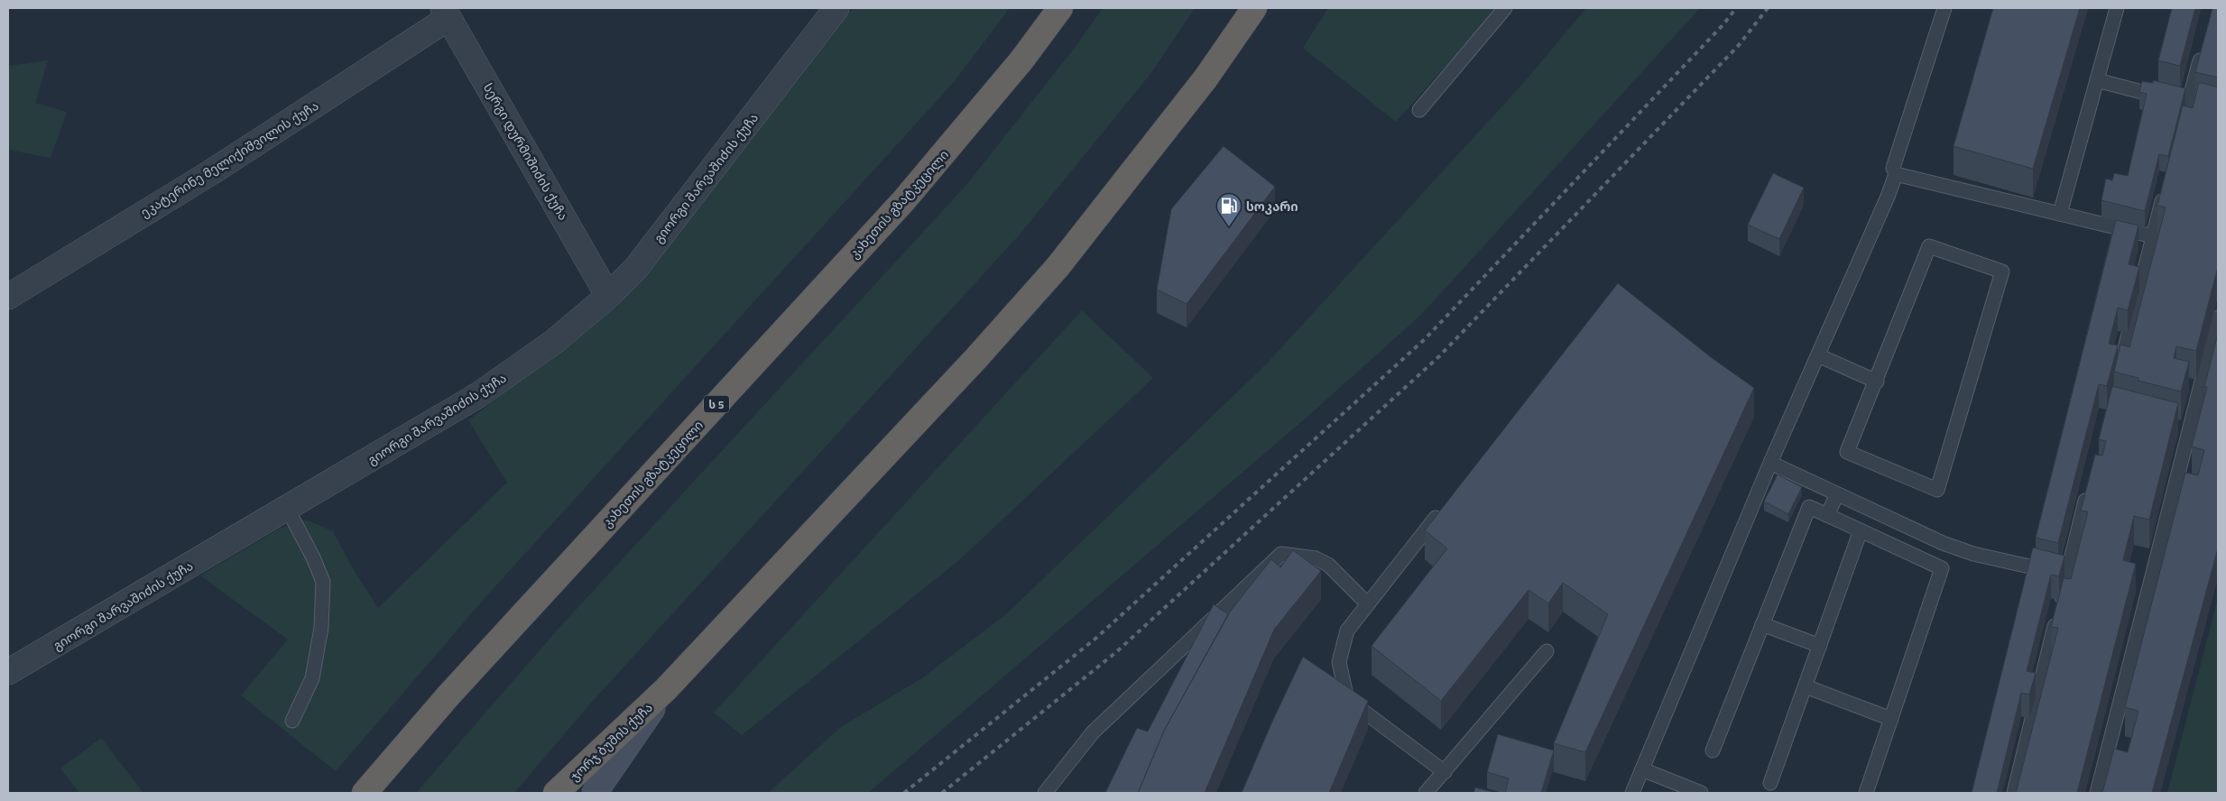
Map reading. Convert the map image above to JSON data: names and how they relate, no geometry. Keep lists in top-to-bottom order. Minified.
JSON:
{"streets":{"highway":["კახეთის გზატკეცილი","ს 5","ჯორჯ ბუშის ქუჩა"],"street":["სერგი დურმიშიძის ქუჩა","ეკატერინე მელიქიშვილის ქუჩა","გიორგი შარვაშიძის ქუჩა"]},"crossings":[["სერგი დურმიშიძის ქუჩა","ეკატერინე მელიქიშვილის ქუჩა"],["სერგი დურმიშიძის ქუჩა","გიორგი შარვაშიძის ქუჩა"]],"places":{"fuel station":["სოკარი"]}}
